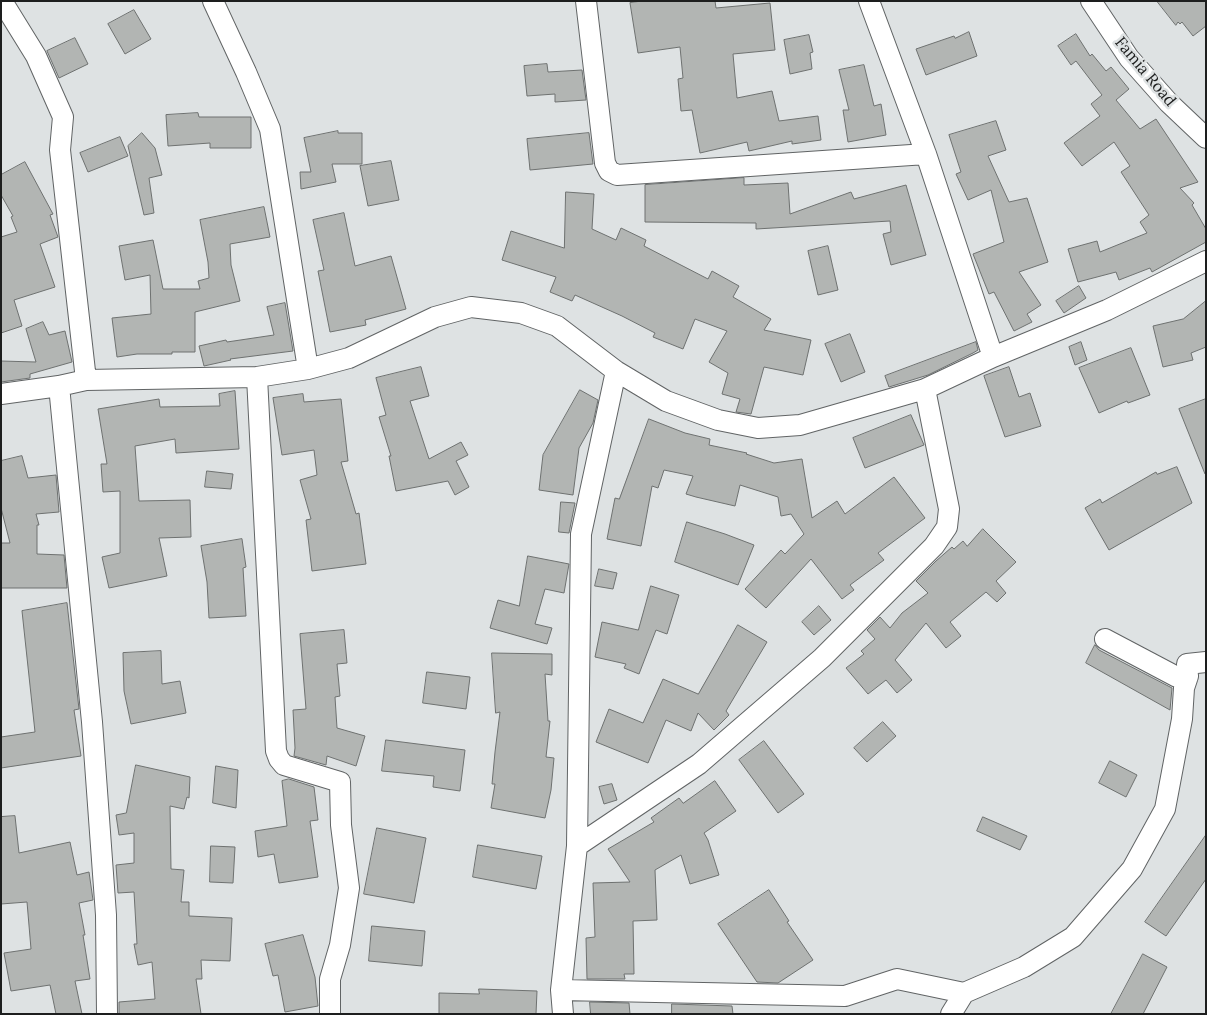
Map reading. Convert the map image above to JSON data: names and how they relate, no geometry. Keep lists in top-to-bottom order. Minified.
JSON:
{"streets":{"street":["Famia Road"]}}
